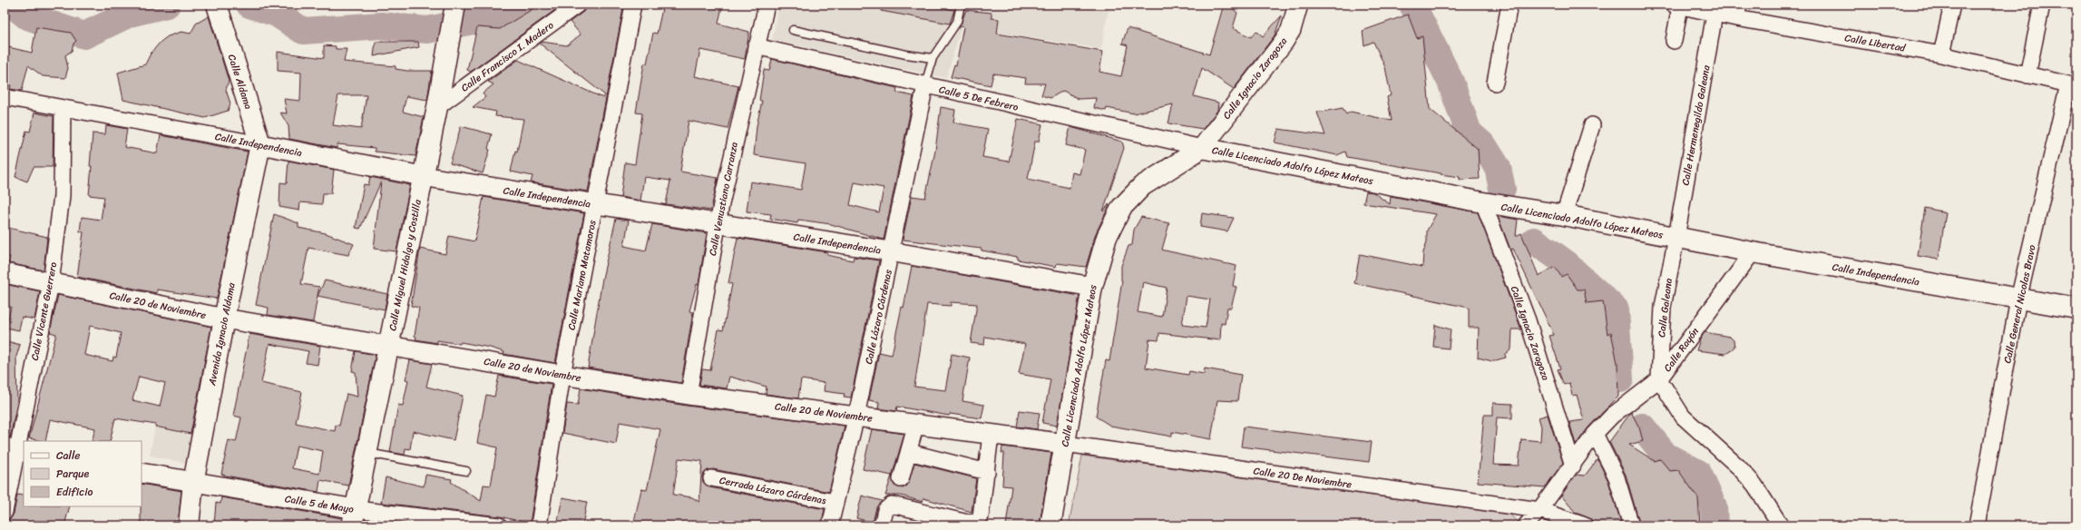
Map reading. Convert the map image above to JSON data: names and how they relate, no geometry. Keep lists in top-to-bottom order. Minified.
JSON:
{"streets":{"main road":["Calle Aldama","Calle Independencia","Calle Licenciado Adolfo López Mateos","Calle Miguel Hidalgo y Costilla","Avenida Ignacio Aldama"],"street":["Calle Libertad","Calle Francisco I. Madero","Calle Ignacio Zaragoza","Calle 5 De Febrero","Calle Hermenegildo Galeana","Calle Venustiano Carranza","Calle Mariano Matamoros","Calle General Nicolas Bravo","Calle 20 de Noviembre","Calle Galeana","Calle Vicente Guerrero","Calle Lázaro Cárdenas","Calle Rayón","Calle 20 De Noviembre","Cerrada Lázaro Cárdenas","Calle 5 de Mayo"]},"crossings":[["Calle Libertad","Calle Hermenegildo Galeana"],["Calle Libertad","Calle General Nicolas Bravo"],["Calle Francisco I. Madero","Calle Miguel Hidalgo y Costilla"],["Calle Ignacio Zaragoza","Calle 5 De Febrero"],["Calle Ignacio Zaragoza","Calle Licenciado Adolfo López Mateos"],["Calle Ignacio Zaragoza","Calle Rayón"],["Calle Aldama","Calle Independencia"],["Calle Aldama","Avenida Ignacio Aldama"],["Calle 5 De Febrero","Calle Licenciado Adolfo López Mateos"],["Calle 5 De Febrero","Calle Venustiano Carranza"],["Calle 5 De Febrero","Calle Lázaro Cárdenas"],["Calle Hermenegildo Galeana","Calle Independencia"],["Calle Hermenegildo Galeana","Calle Licenciado Adolfo López Mateos"],["Calle Hermenegildo Galeana","Calle Galeana"],["Calle Independencia","Calle Licenciado Adolfo López Mateos"],["Calle Independencia","Calle Venustiano Carranza"],["Calle Independencia","Calle Miguel Hidalgo y Costilla"],["Calle Independencia","Calle Mariano Matamoros"],["Calle Independencia","Calle General Nicolas Bravo"],["Calle Independencia","Calle Galeana"],["Calle Independencia","Calle Vicente Guerrero"],["Calle Independencia","Calle Lázaro Cárdenas"],["Calle Independencia","Avenida Ignacio Aldama"],["Calle Independencia","Calle Rayón"],["Calle Licenciado Adolfo López Mateos","Calle 20 de Noviembre"],["Calle Licenciado Adolfo López Mateos","Calle Galeana"],["Calle Licenciado Adolfo López Mateos","Calle 20 De Noviembre"],["Calle Venustiano Carranza","Calle 20 de Noviembre"],["Calle Miguel Hidalgo y Costilla","Calle 20 de Noviembre"],["Calle Miguel Hidalgo y Costilla","Calle 5 de Mayo"],["Calle Mariano Matamoros","Calle 20 de Noviembre"],["Calle 20 de Noviembre","Calle Vicente Guerrero"],["Calle 20 de Noviembre","Calle Lázaro Cárdenas"],["Calle 20 de Noviembre","Avenida Ignacio Aldama"],["Calle 20 de Noviembre","Calle 20 De Noviembre"],["Calle Galeana","Calle Rayón"],["Calle Lázaro Cárdenas","Cerrada Lázaro Cárdenas"],["Avenida Ignacio Aldama","Calle 5 de Mayo"],["Calle Rayón","Calle 20 De Noviembre"]],"legend":["Calle","Parque","Edificio"]}
